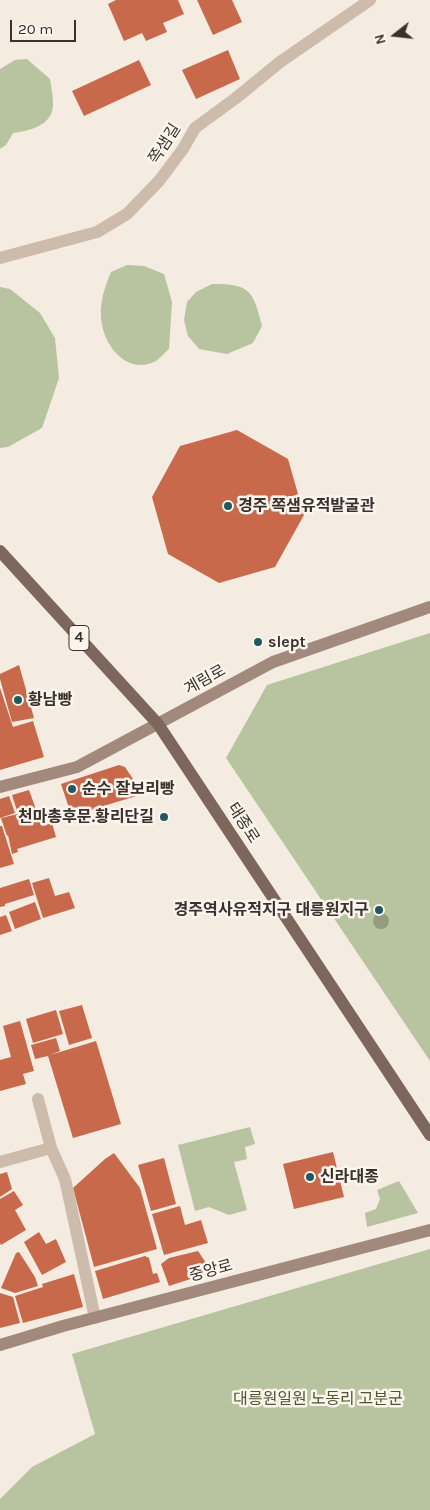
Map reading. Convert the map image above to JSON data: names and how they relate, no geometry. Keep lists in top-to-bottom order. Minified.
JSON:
{"streets":{"main road":["4","태종로"],"street":["쪽샘길","계림로","중앙로"]},"crossings":[["계림로","태종로"]],"parks":["대릉원일원 노동리 고분군"],"places":["경주 쪽샘유적발굴관","slept","황남빵","순수 잘보리빵","천마총후문.황리단길","경주역사유적지구 대릉원지구","신라대종"],"scale_bar":"20 m","north":"left"}
